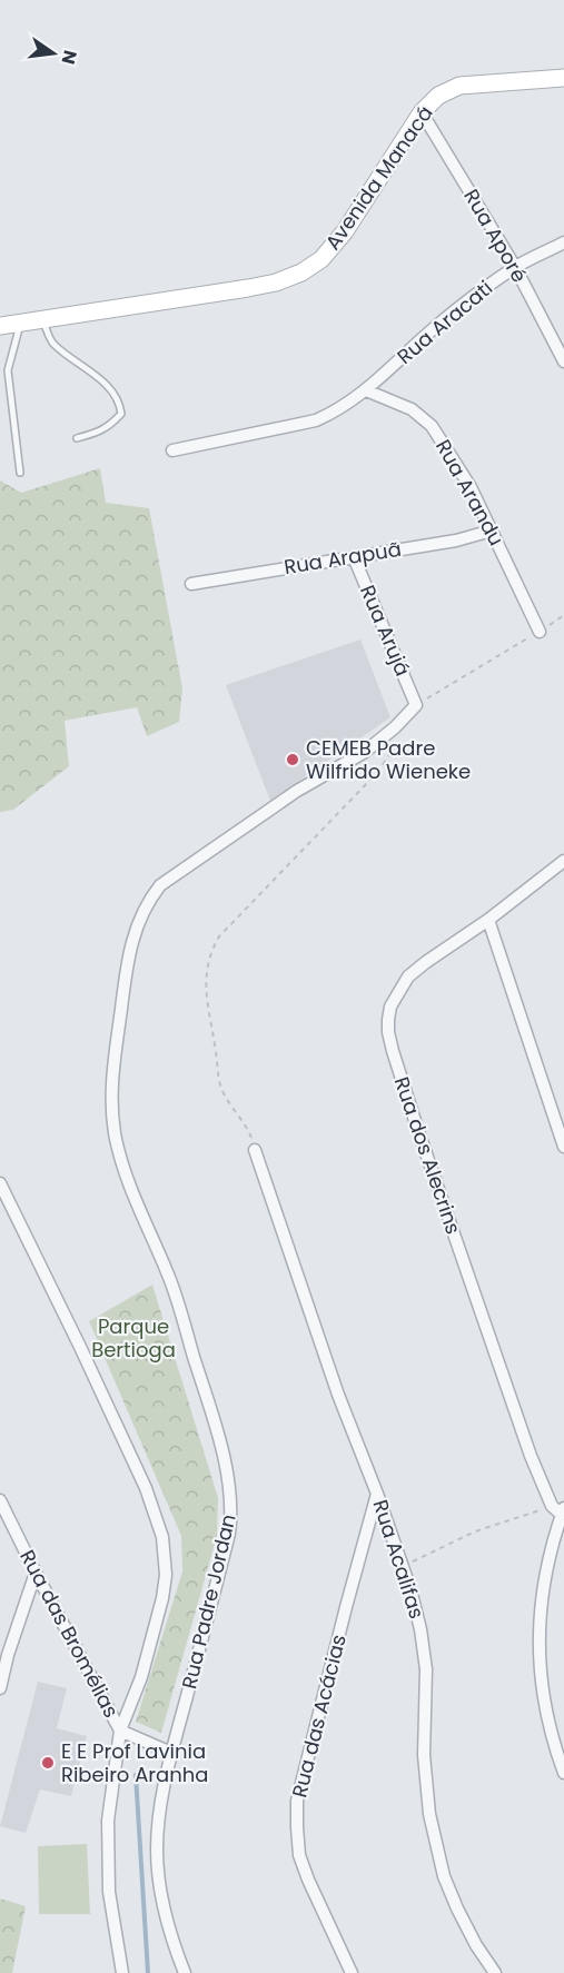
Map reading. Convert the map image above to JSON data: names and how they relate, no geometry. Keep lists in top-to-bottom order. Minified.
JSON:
{"streets":{"street":["Avenida Manacá","Rua Aporé","Rua Aracati","Rua Arandu","Rua Arapuã","Rua Arujá","Rua dos Alecrins","Rua Acalifas","Rua Padre Jordan","Rua das Bromélias","Rua das Acácias"]},"crossings":[["Avenida Manacá","Rua Aporé"],["Rua Aporé","Rua Aracati"],["Rua Aracati","Rua Arandu"],["Rua Arandu","Rua Arapuã"],["Rua Arapuã","Rua Arujá"],["Rua Arujá","Rua Padre Jordan"],["Rua Acalifas","Rua das Acácias"]],"parks":["Parque Bertioga"],"places":["CEMEB Padre Wilfrido Wieneke","E E Prof Lavinia Ribeiro Aranha"],"north":"right"}
